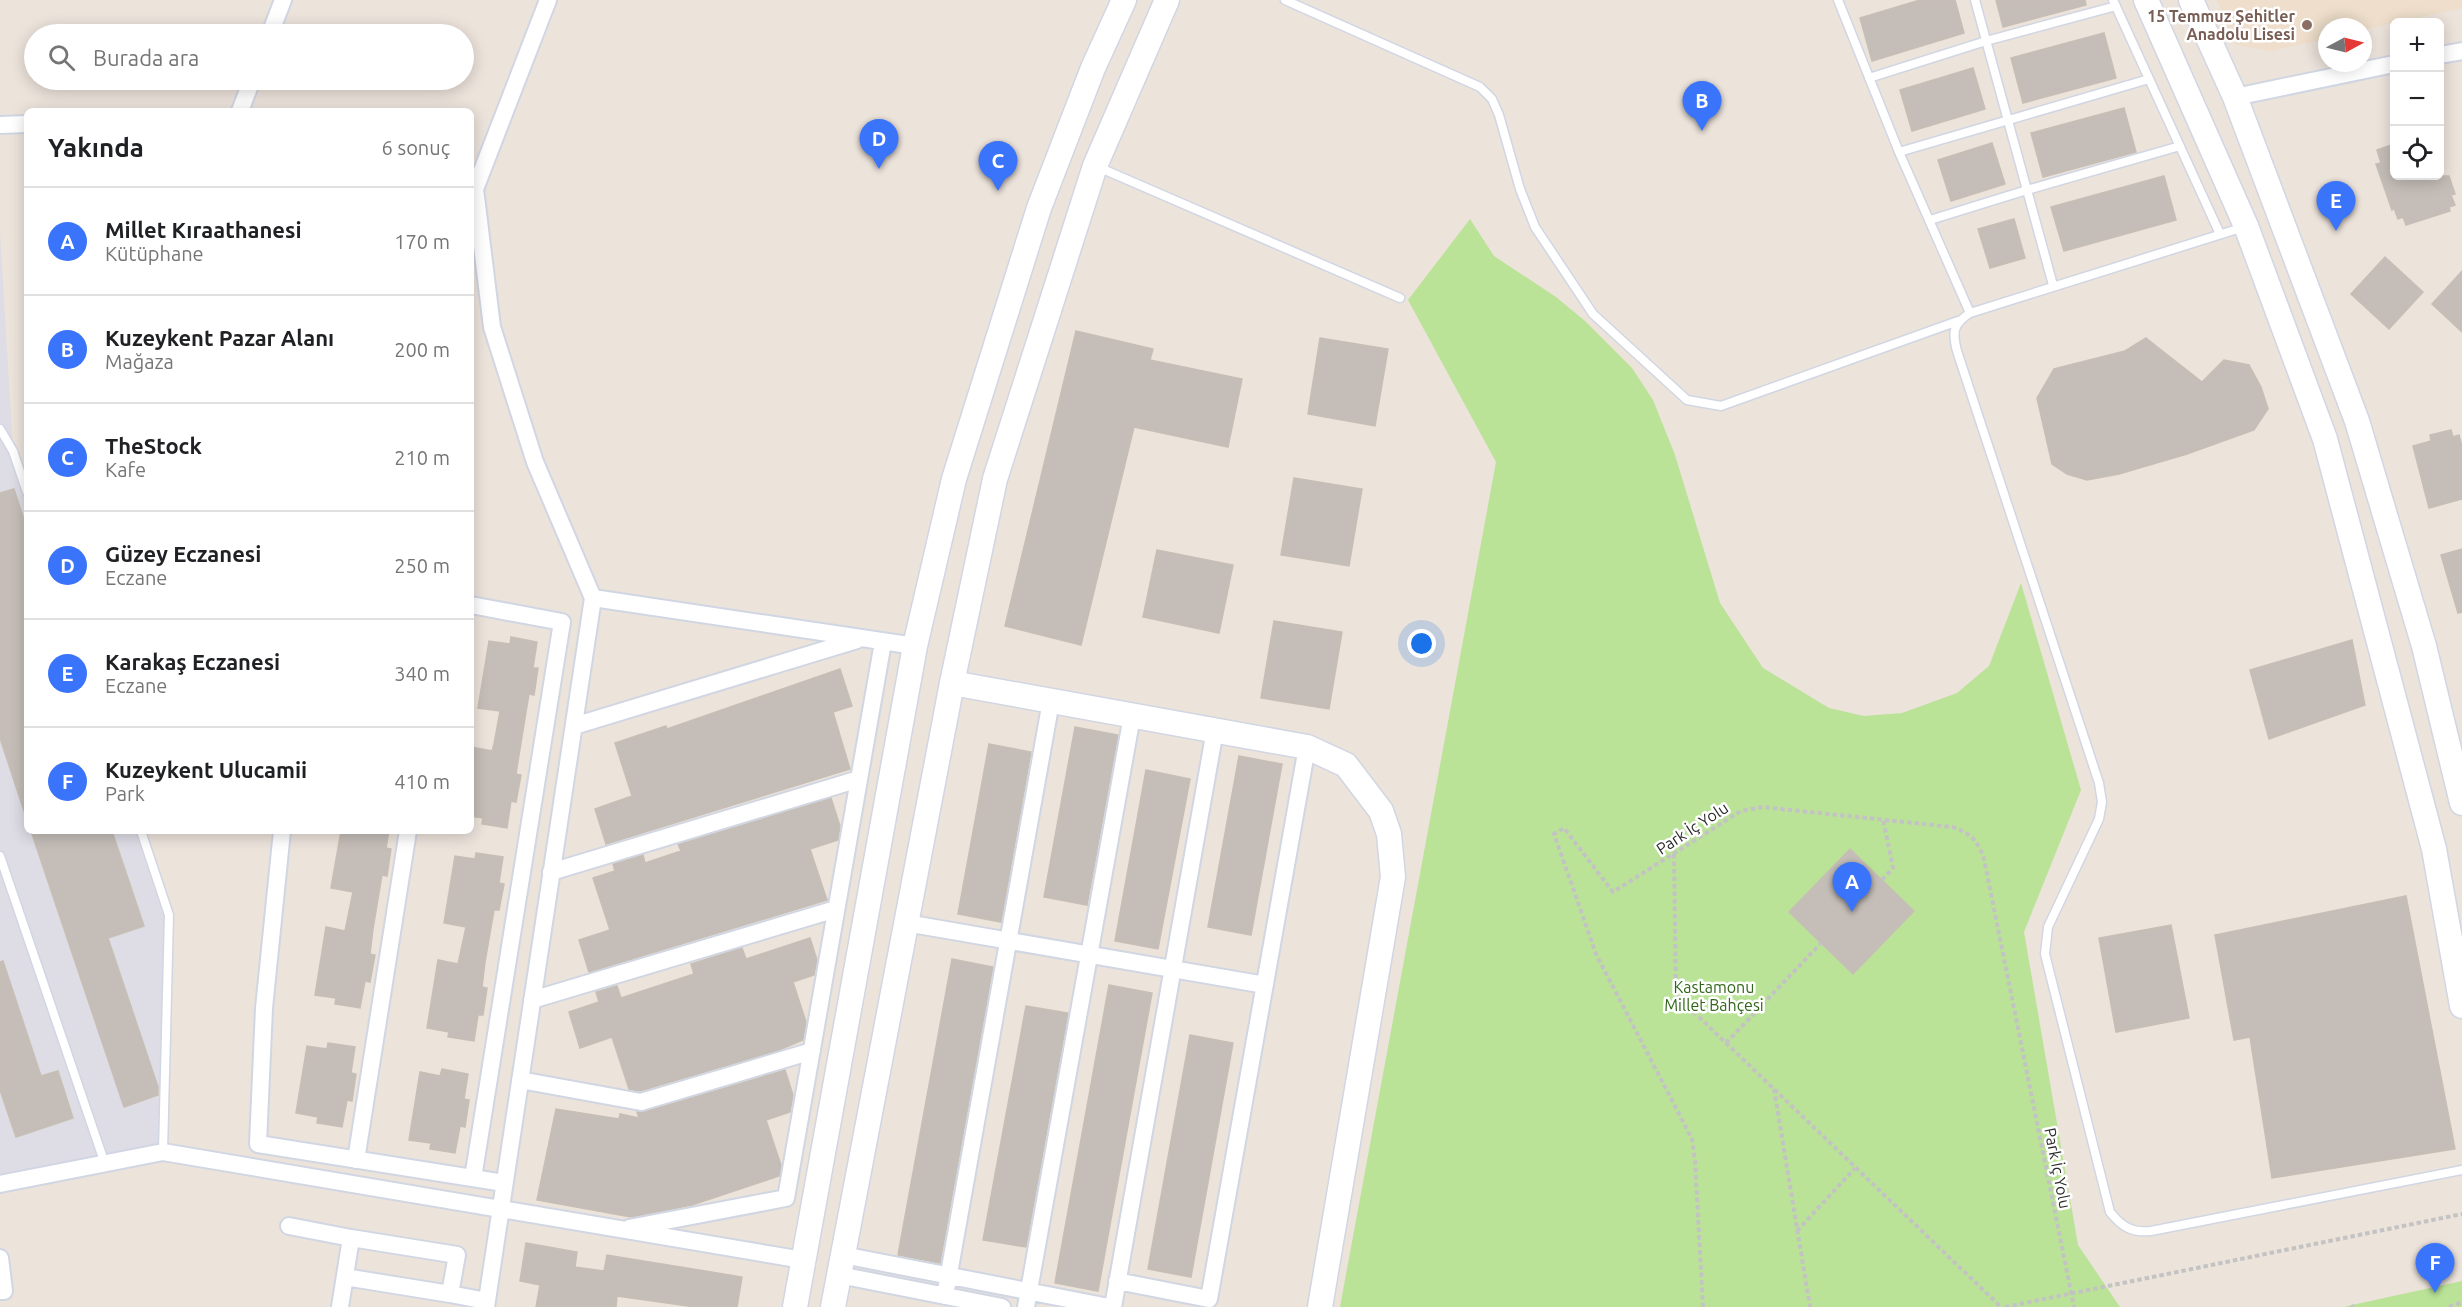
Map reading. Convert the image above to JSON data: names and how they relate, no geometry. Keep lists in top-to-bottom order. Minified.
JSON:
{"streets":{"path":["Park İç Yolu"]},"parks":["Kastamonu Millet Bahçesi"],"places":["15 Temmuz Şehitler Anadolu Lisesi"],"north":"right","page":{"map_buttons":["+","−"],"search":"Burada ara","pins":["B","D","C","E","A","F"],"heading":["Yakında","6 sonuç"],"list":[{"mark":"A","name":"Millet Kıraathanesi","note":"Kütüphane","value":"170 m"},{"mark":"B","name":"Kuzeykent Pazar Alanı","note":"Mağaza","value":"200 m"},{"mark":"C","name":"TheStock","note":"Kafe","value":"210 m"},{"mark":"D","name":"Güzey Eczanesi","note":"Eczane","value":"250 m"},{"mark":"E","name":"Karakaş Eczanesi","note":"Eczane","value":"340 m"},{"mark":"F","name":"Kuzeykent Ulucamii","note":"Park","value":"410 m"}]}}
